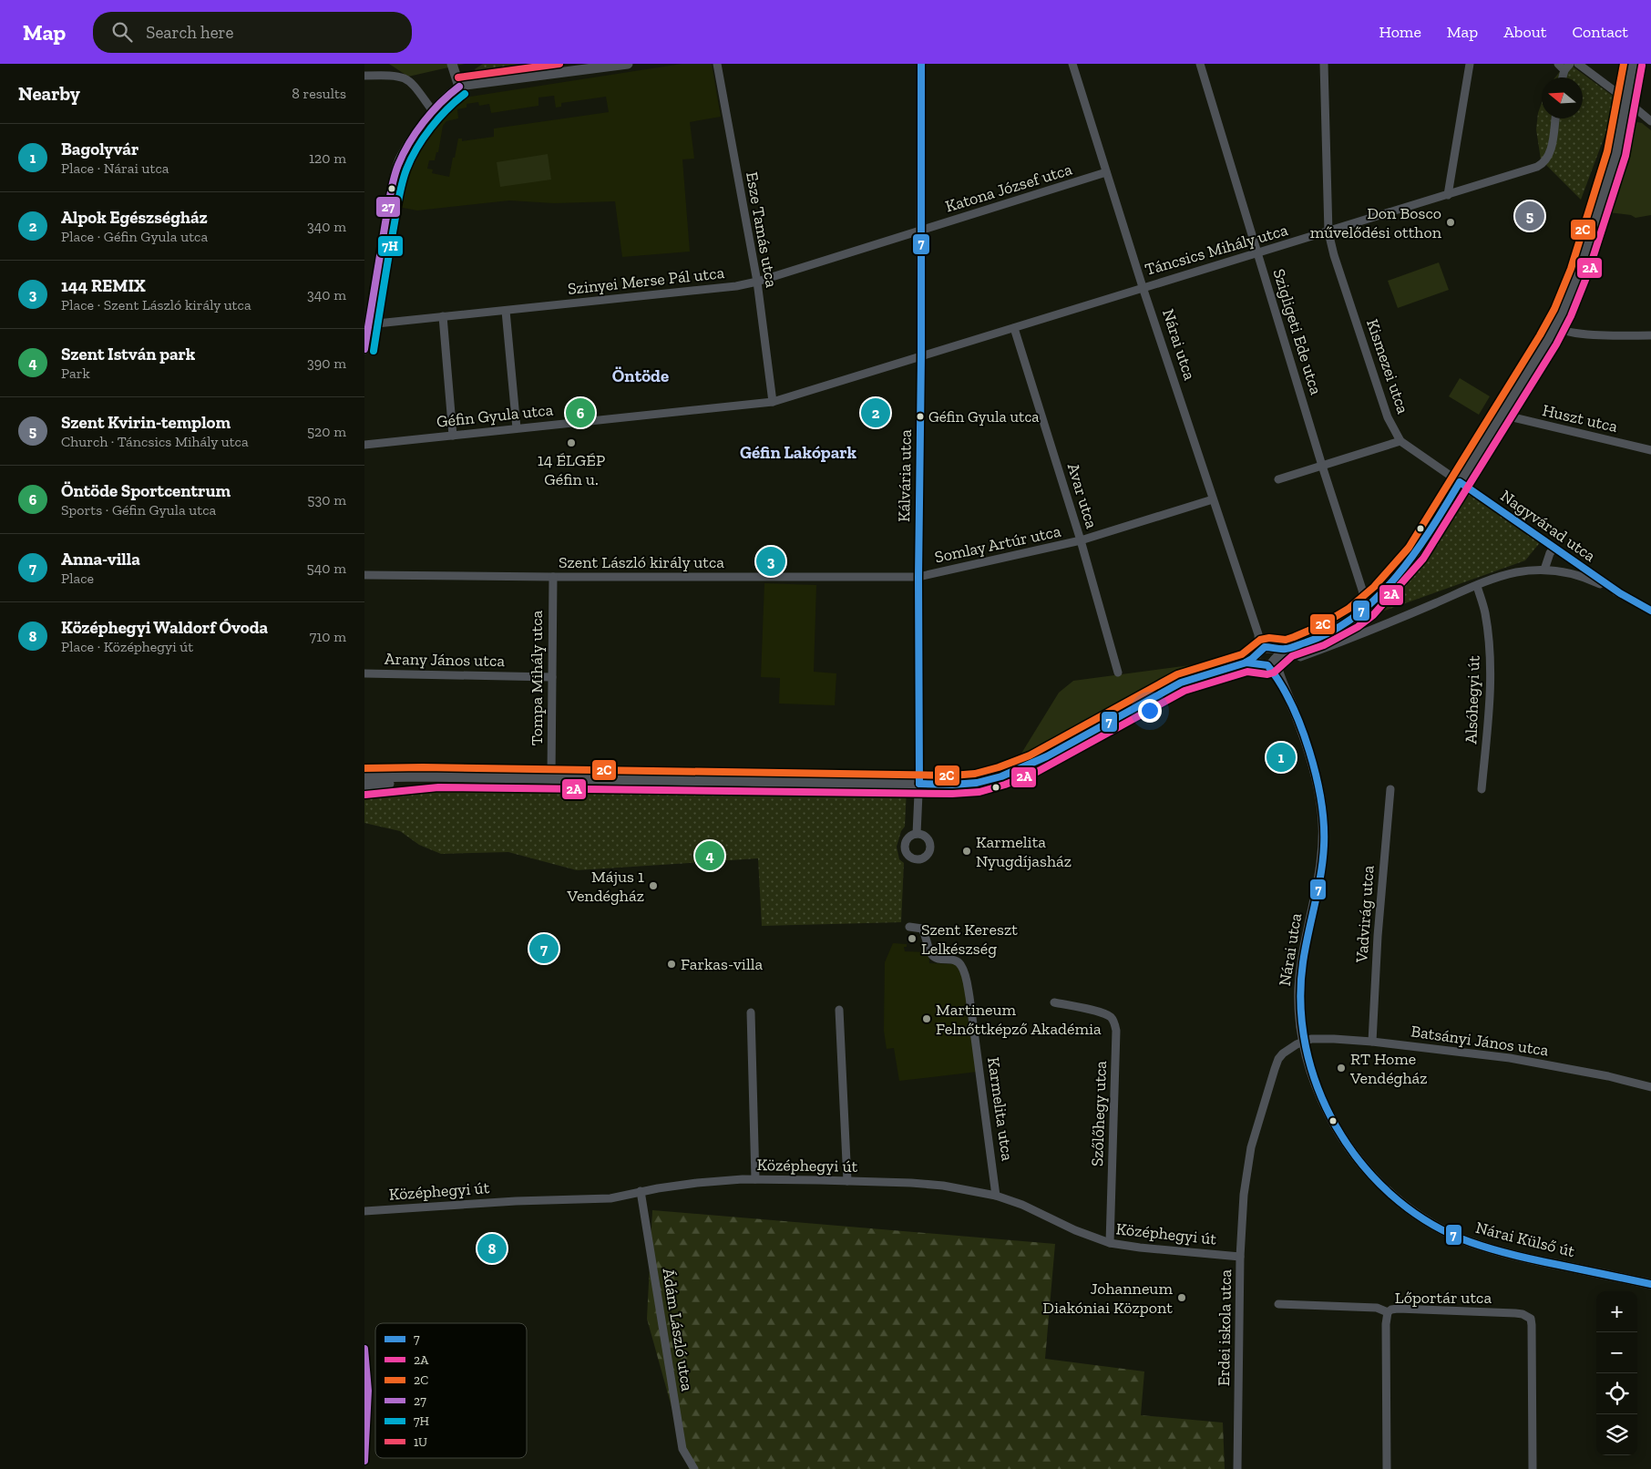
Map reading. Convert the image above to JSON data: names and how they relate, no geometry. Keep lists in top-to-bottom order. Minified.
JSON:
{"streets":{"street":["Katona József utca","Esze Tamás utca","Táncsics Mihály utca","Szinyei Merse Pál utca","Szigligeti Ede utca","Nárai utca","Kismezei utca","Géfin Gyula utca","Huszt utca","Kálvária utca","Avar utca","Nagyvárad utca","Somlay Artúr utca","Szent László király utca","Arany János utca","Tompa Mihály utca","Alsóhegyi út","Vadvirág utca","Batsányi János utca","Karmelita utca","Szőlőhegy utca","Középhegyi út","Nárai Külső út","Lőportár utca","Erdei iskola utca","Ádám László utca"]},"crossings":[["Katona József utca","Szinyei Merse Pál utca"],["Katona József utca","Nárai utca"],["Katona József utca","Kálvária utca"],["Esze Tamás utca","Szinyei Merse Pál utca"],["Esze Tamás utca","Géfin Gyula utca"],["Táncsics Mihály utca","Szigligeti Ede utca"],["Táncsics Mihály utca","Nárai utca"],["Táncsics Mihály utca","Kismezei utca"],["Táncsics Mihály utca","Géfin Gyula utca"],["Táncsics Mihály utca","Kálvária utca"],["Táncsics Mihály utca","Avar utca"],["Szinyei Merse Pál utca","Kálvária utca"],["Nárai utca","Somlay Artúr utca"],["Nárai utca","Batsányi János utca"],["Nárai utca","Nárai Külső út"],["Nárai utca","Erdei iskola utca"],["Kismezei utca","Nagyvárad utca"],["Géfin Gyula utca","Kálvária utca"],["Kálvária utca","Somlay Artúr utca"],["Kálvária utca","Szent László király utca"],["Avar utca","Somlay Artúr utca"],["Somlay Artúr utca","Szent László király utca"],["Szent László király utca","Tompa Mihály utca"],["Arany János utca","Tompa Mihály utca"],["Vadvirág utca","Batsányi János utca"],["Batsányi János utca","Nárai Külső út"],["Batsányi János utca","Erdei iskola utca"],["Karmelita utca","Középhegyi út"],["Szőlőhegy utca","Középhegyi út"],["Középhegyi út","Erdei iskola utca"],["Középhegyi út","Ádám László utca"],["Nárai Külső út","Erdei iskola utca"]],"districts":["Öntöde","Géfin Lakópark"],"places":["Don Bosco művelődési otthon","Géfin Gyula utca","14 ÉLGÉP Géfin u.","Karmelita Nyugdíjasház","Május 1 Vendégház","Szent Kereszt Lelkészség","Farkas-villa","Martineum Felnőttképző Akadémia","RT Home Vendégház","Johanneum Diakóniai Központ"],"lines":["transit line 7","transit line 2C","transit line 1U","transit line 2A","transit line 27","transit line 7H"],"legend":["7","2A","2C","27","7H","1U"],"north":"left","page":{"header":"Map","search":"Search here","nav":["Home","Map","About","Contact"],"heading":["Nearby","8 results"],"list":[{"mark":"1","name":"Bagolyvár","note":"Place · Nárai utca","value":"120 m"},{"mark":"2","name":"Alpok Egészségház","note":"Place · Géfin Gyula utca","value":"340 m"},{"mark":"3","name":"144 REMIX","note":"Place · Szent László király utca","value":"340 m"},{"mark":"4","name":"Szent István park","note":"Park","value":"390 m"},{"mark":"5","name":"Szent Kvirin-templom","note":"Church · Táncsics Mihály utca","value":"520 m"},{"mark":"6","name":"Öntöde Sportcentrum","note":"Sports · Géfin Gyula utca","value":"530 m"},{"mark":"7","name":"Anna-villa","note":"Place","value":"540 m"},{"mark":"8","name":"Középhegyi Waldorf Óvoda","note":"Place · Középhegyi út","value":"710 m"}],"pins":["5","2","6","3","1","4","7","8"],"map_buttons":["+","−"]}}
